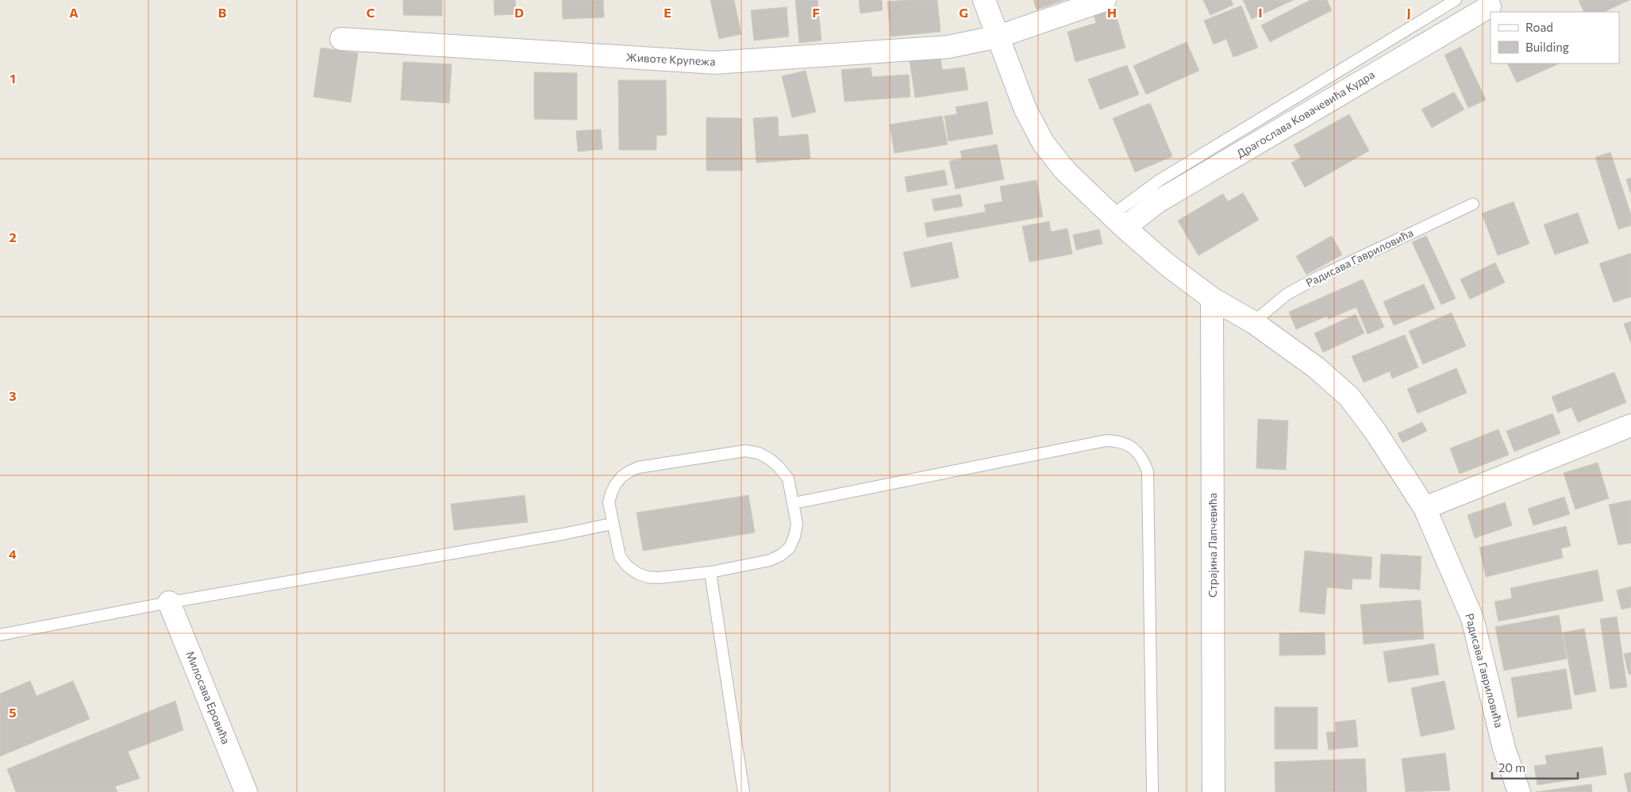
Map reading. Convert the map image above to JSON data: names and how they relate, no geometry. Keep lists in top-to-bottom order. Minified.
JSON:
{"streets":{"street":["Животе Крупежа","Драгослава Ковачевића Кудра","Радисава Гавриловића","Страјина Лапчевића","Милосава Еровића"]},"crossings":[["Радисава Гавриловића","Страјина Лапчевића"]],"legend":["Road","Building"],"scale_bar":"20 m","grid":{"columns":["A","B","C","D","E","F","G","H","I","J"],"rows":["1","2","3","4","5"]}}
